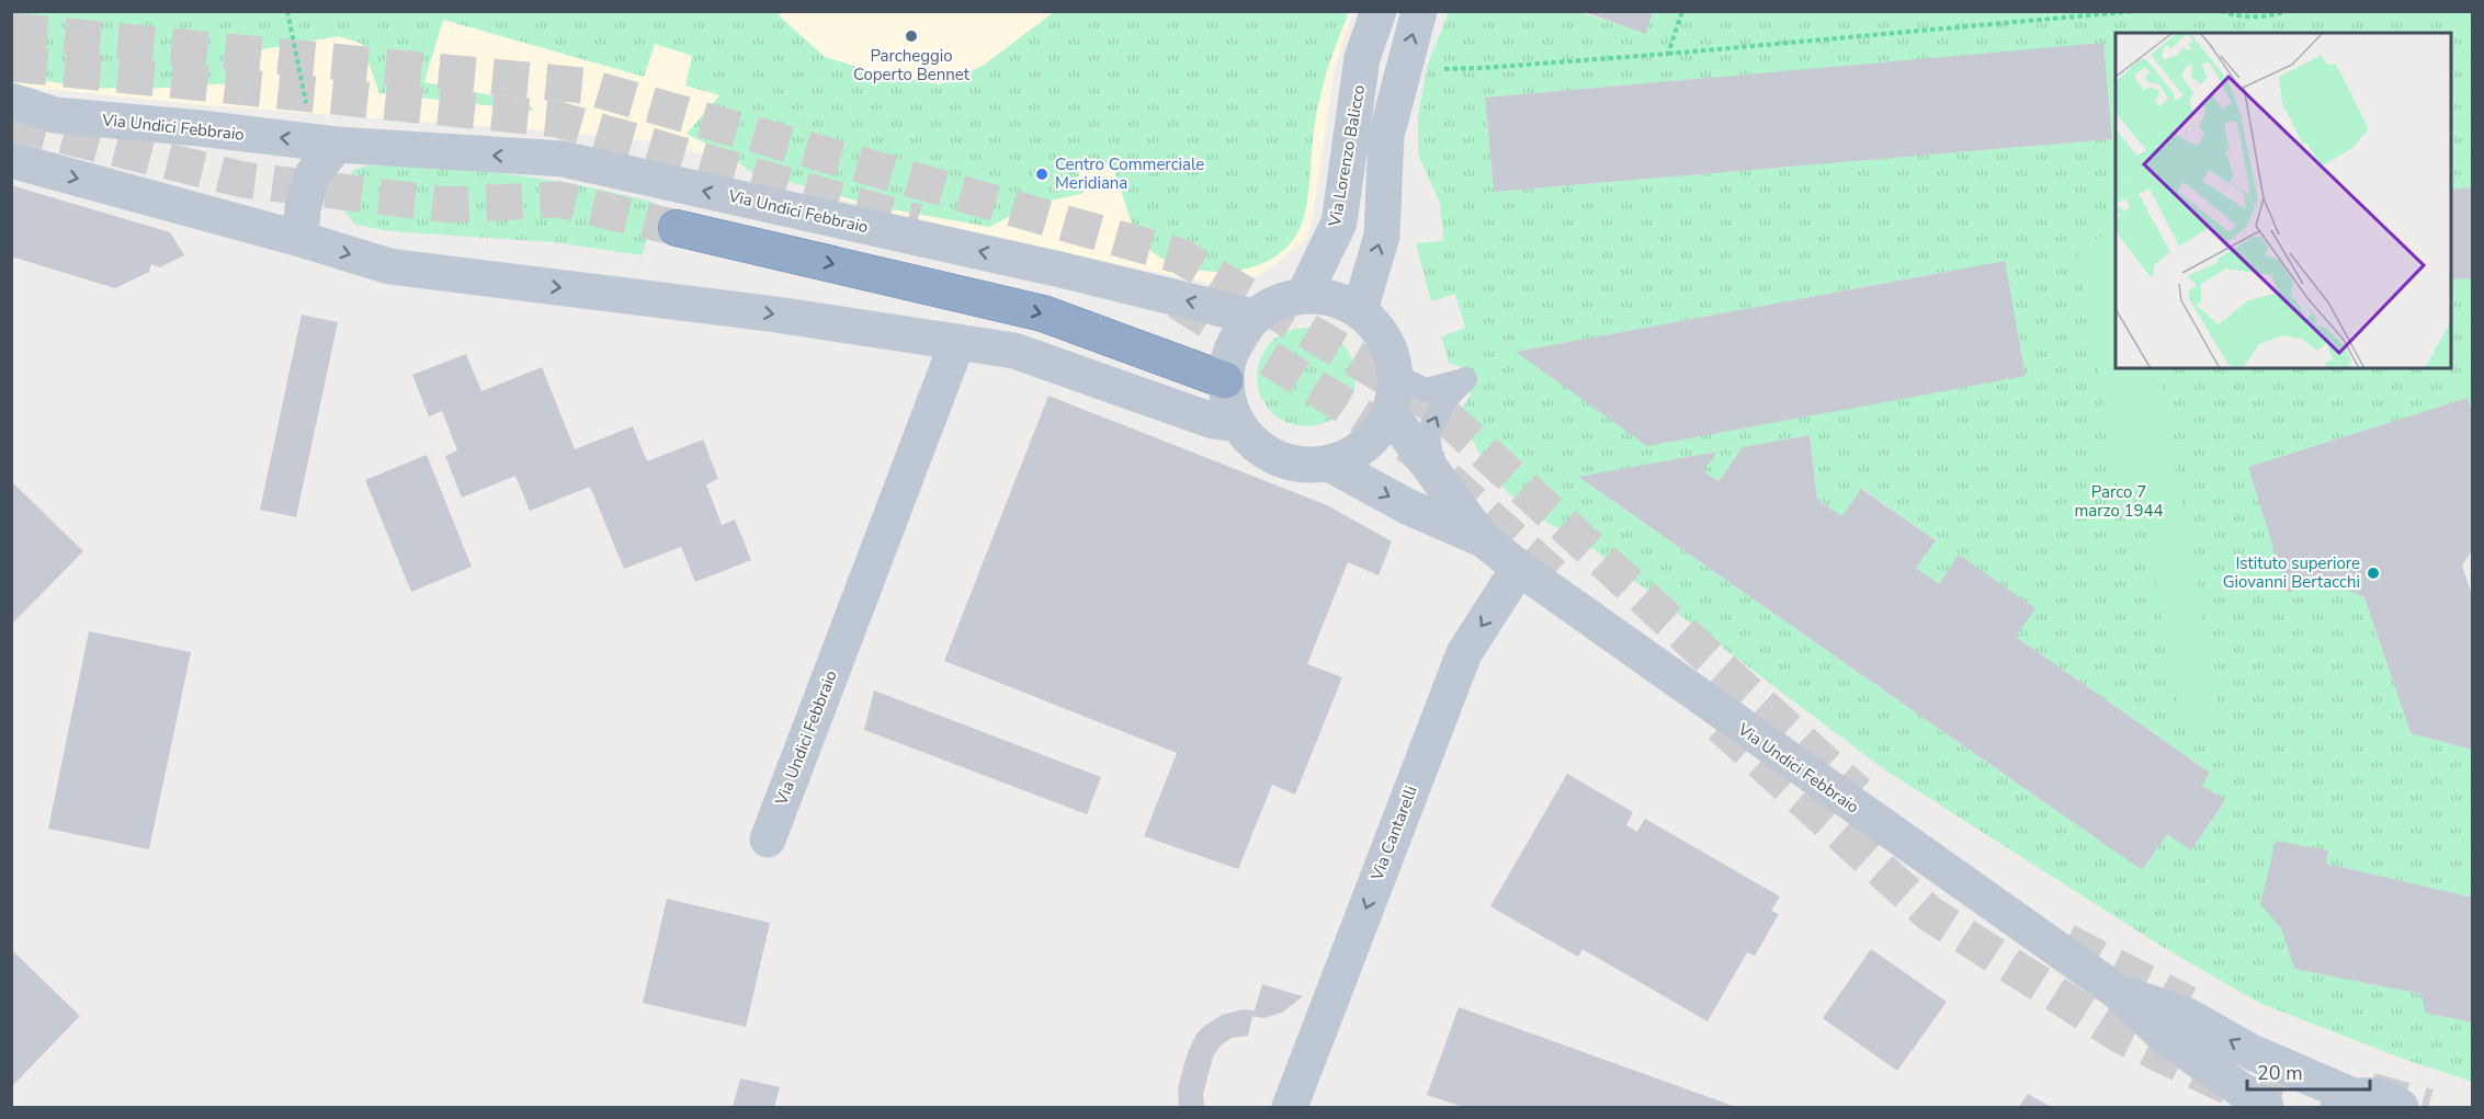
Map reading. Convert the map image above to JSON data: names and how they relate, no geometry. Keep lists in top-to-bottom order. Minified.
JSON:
{"streets":{"street":["Via Undici Febbraio","Via Lorenzo Balicco","Via Cantarelli"]},"crossings":[["Via Undici Febbraio","Via Lorenzo Balicco"],["Via Undici Febbraio","Via Cantarelli"]],"one_way":["Via Cantarelli"],"parks":["Parco 7 marzo 1944"],"places":["Parcheggio Coperto Bennet","Centro Commerciale Meridiana","Istituto superiore Giovanni Bertacchi"],"scale_bar":"20 m"}
